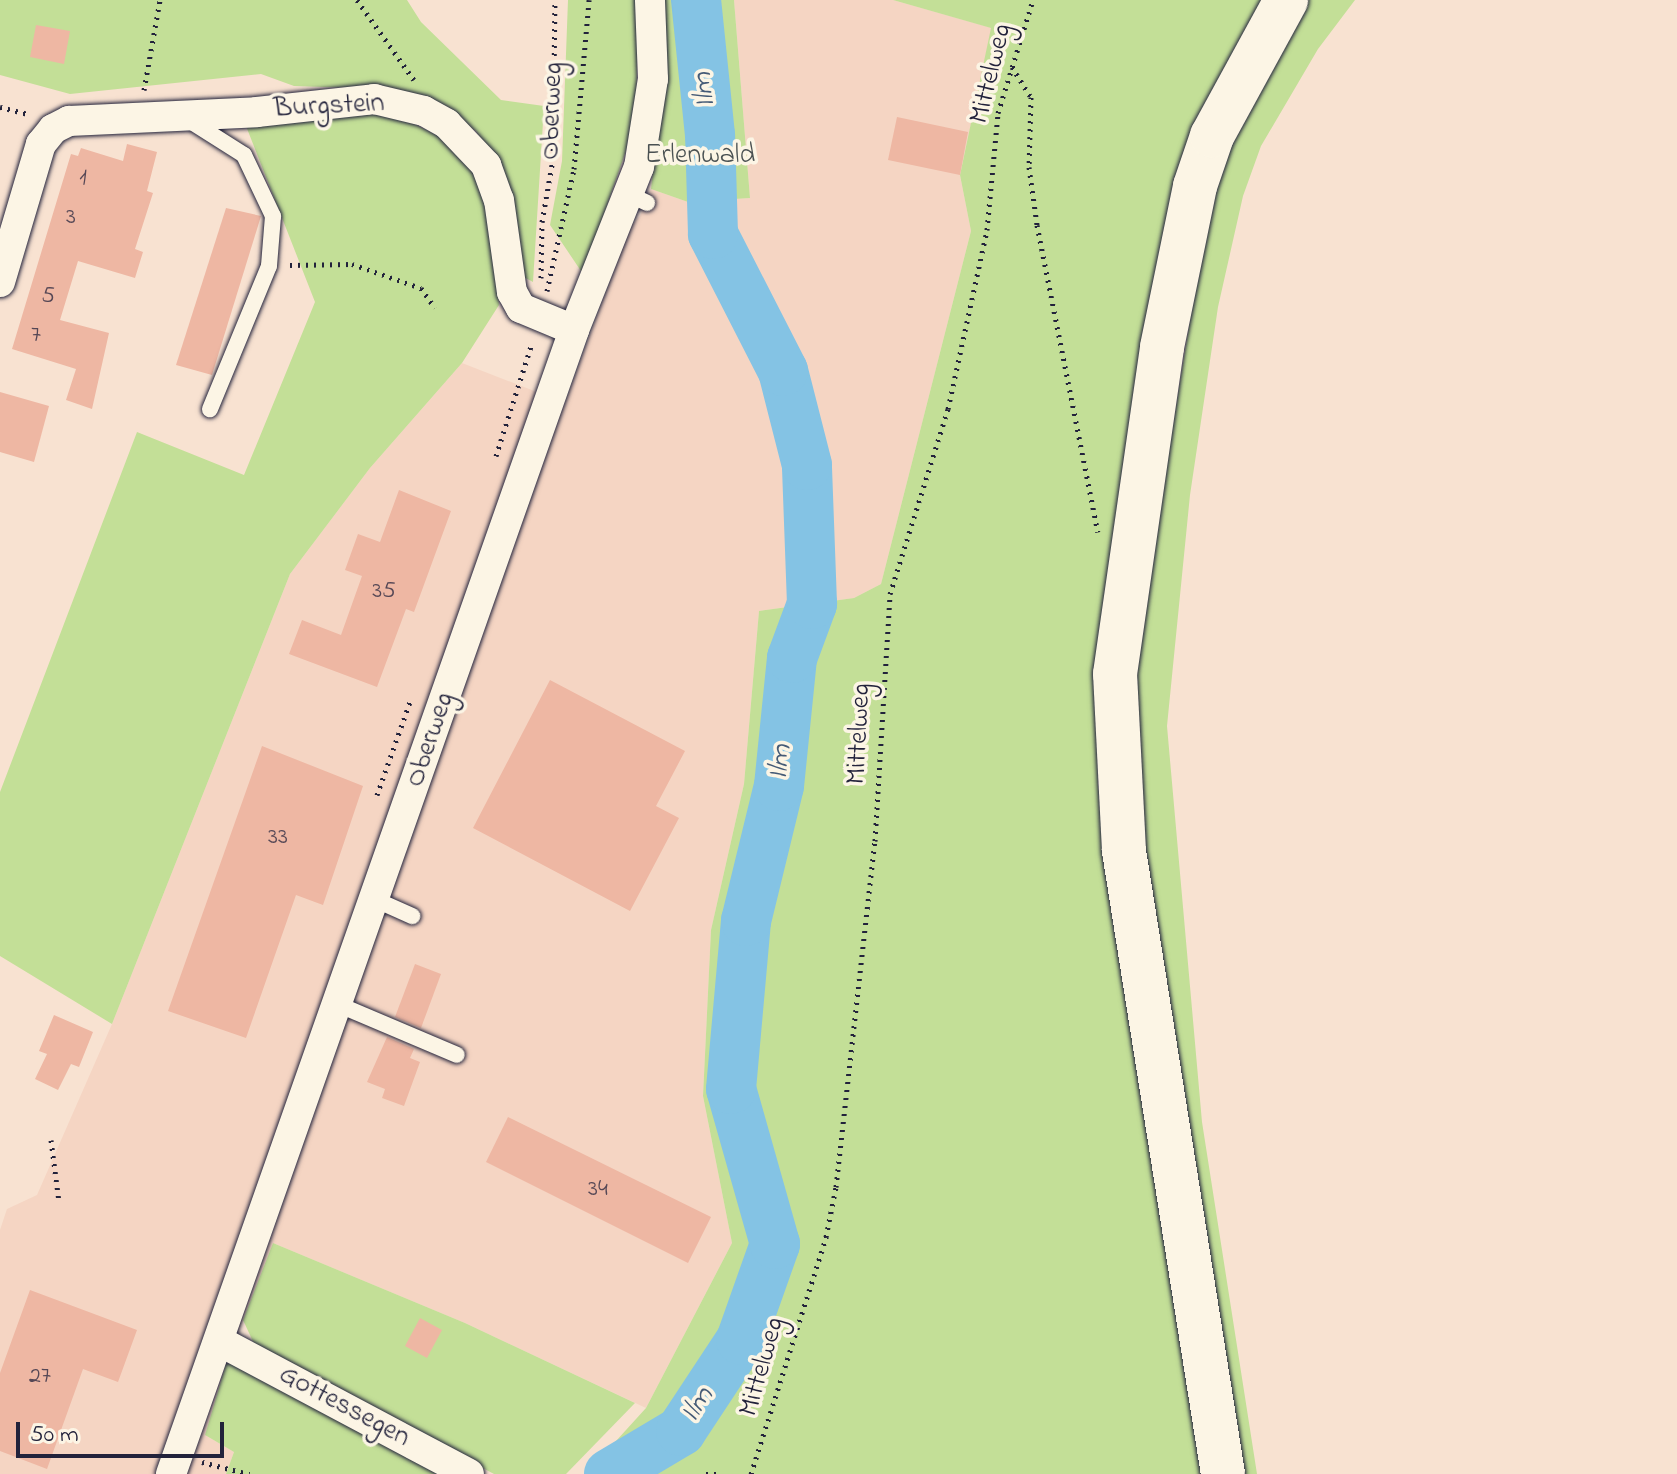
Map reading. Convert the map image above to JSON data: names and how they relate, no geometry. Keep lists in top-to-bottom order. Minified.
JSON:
{"streets":{"street":["Burgstein","Oberweg","Gottessegen"],"path":["Mittelweg"]},"crossings":[["Burgstein","Oberweg"],["Oberweg","Gottessegen"]],"water":["Ilm"],"parks":["Erlenwald"],"house_numbers":["1","3","5","7","35","33","34","27"],"scale_bar":"50 m"}
